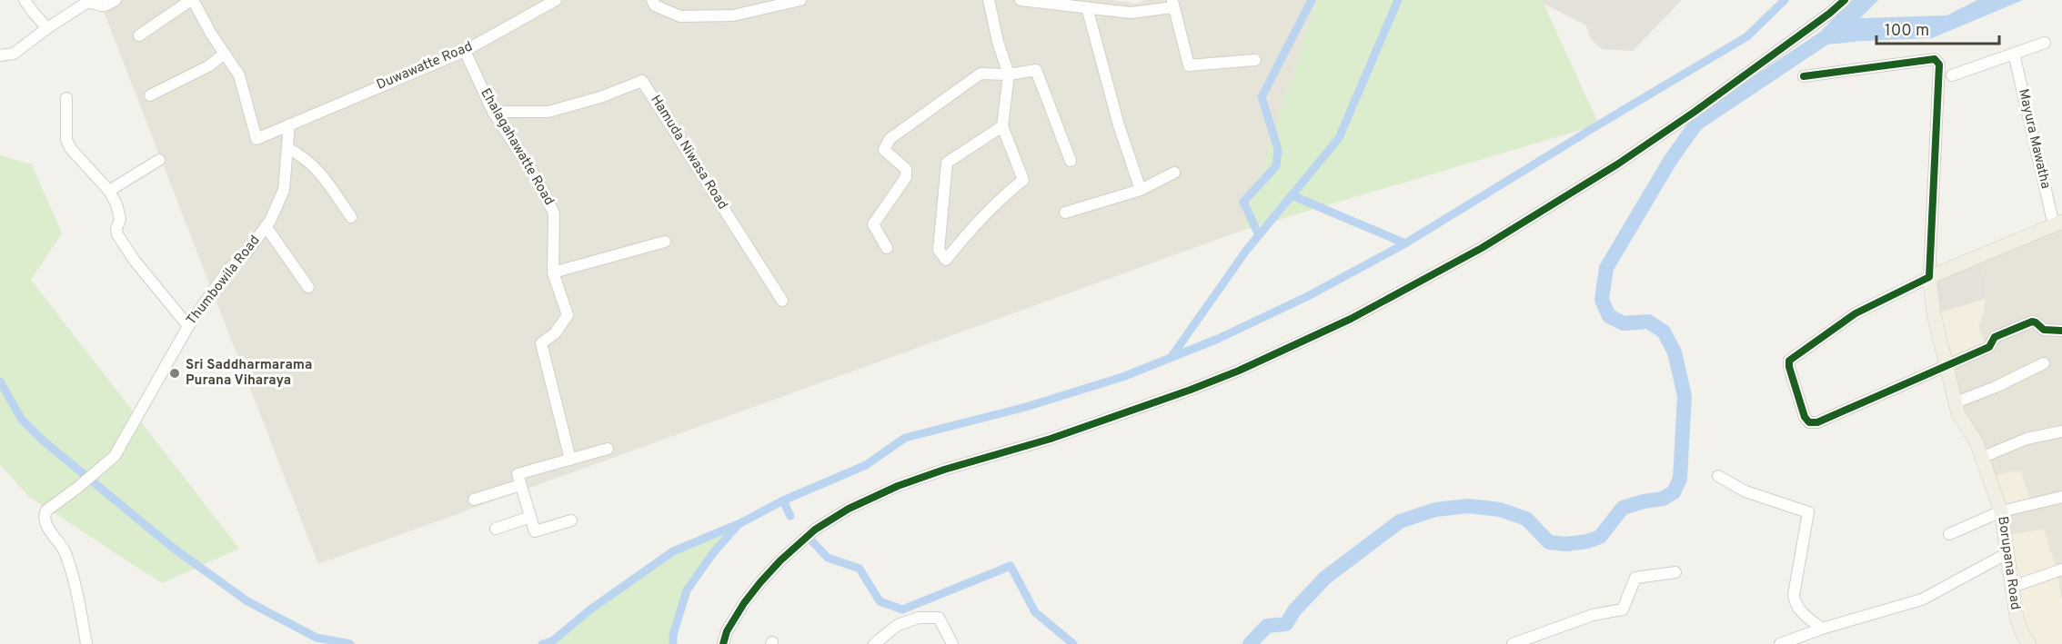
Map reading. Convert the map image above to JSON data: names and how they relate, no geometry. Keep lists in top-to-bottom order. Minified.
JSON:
{"streets":{"main road":["Borupana Road"],"street":["Duwawatte Road","Mayura Mawatha","Ehalagahawatte Road","Hamuda Niwasa Road","Thumbowila Road"]},"crossings":[["Duwawatte Road","Ehalagahawatte Road"],["Duwawatte Road","Thumbowila Road"],["Ehalagahawatte Road","Hamuda Niwasa Road"]],"places":["Sri Saddharmarama Purana Viharaya"],"scale_bar":"100 m"}
